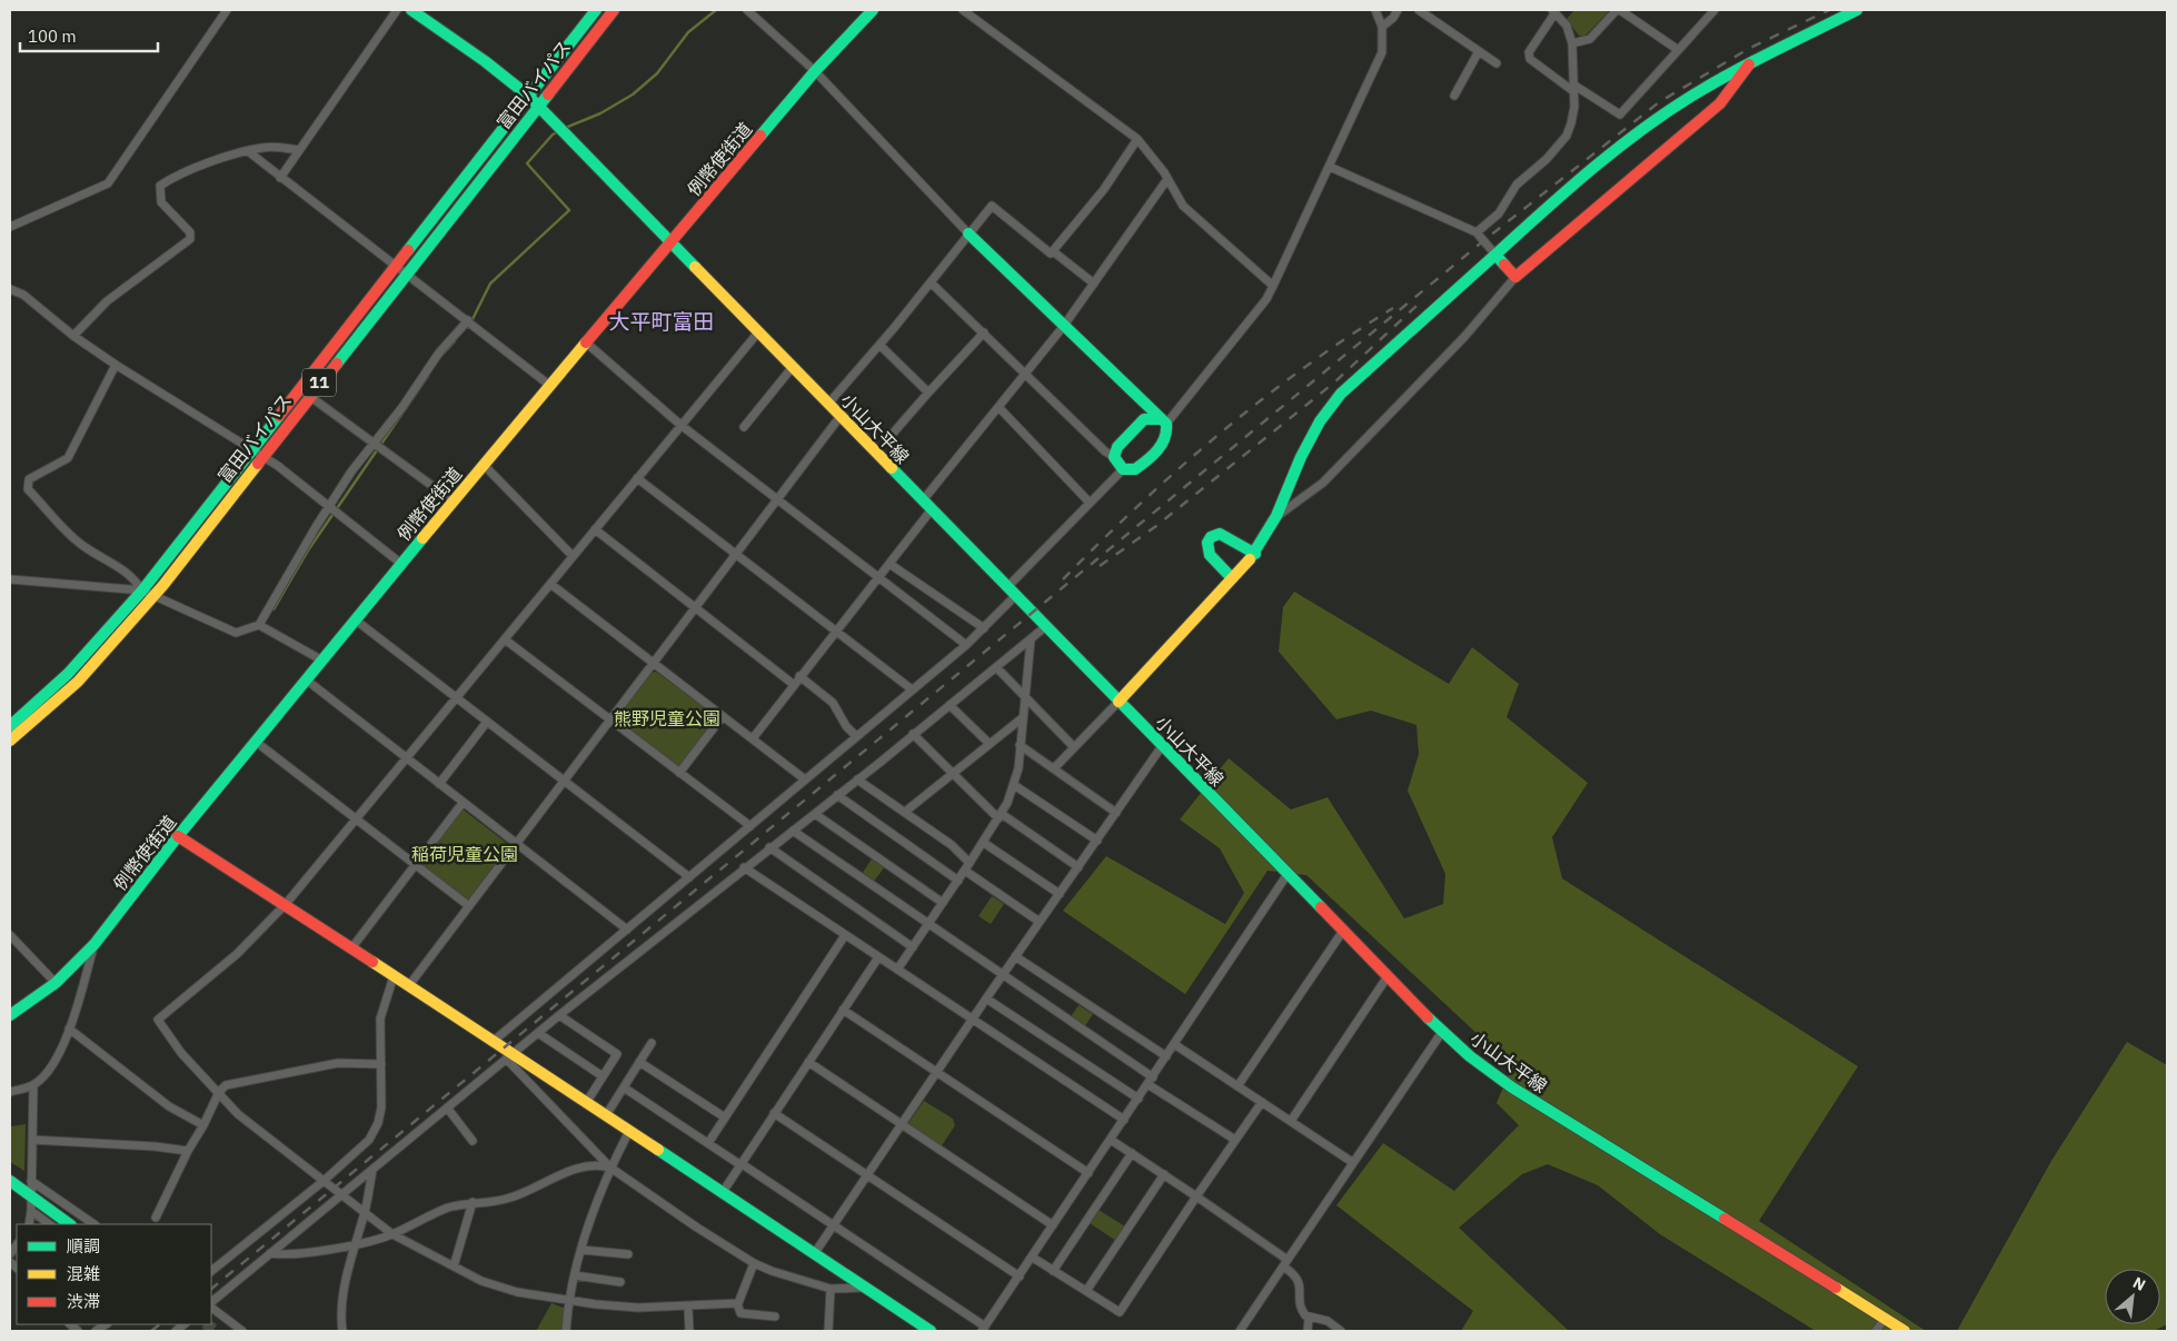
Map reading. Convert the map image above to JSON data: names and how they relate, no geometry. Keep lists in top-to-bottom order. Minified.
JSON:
{"streets":{"street":["富田バイパス","例幣使街道","11","小山大平線"]},"crossings":[["富田バイパス","小山大平線"],["例幣使街道","小山大平線"]],"districts":["大平町富田"],"parks":["熊野児童公園","稲荷児童公園"],"legend":["順調","混雑","渋滞"],"scale_bar":"100 m","north":"top right"}
